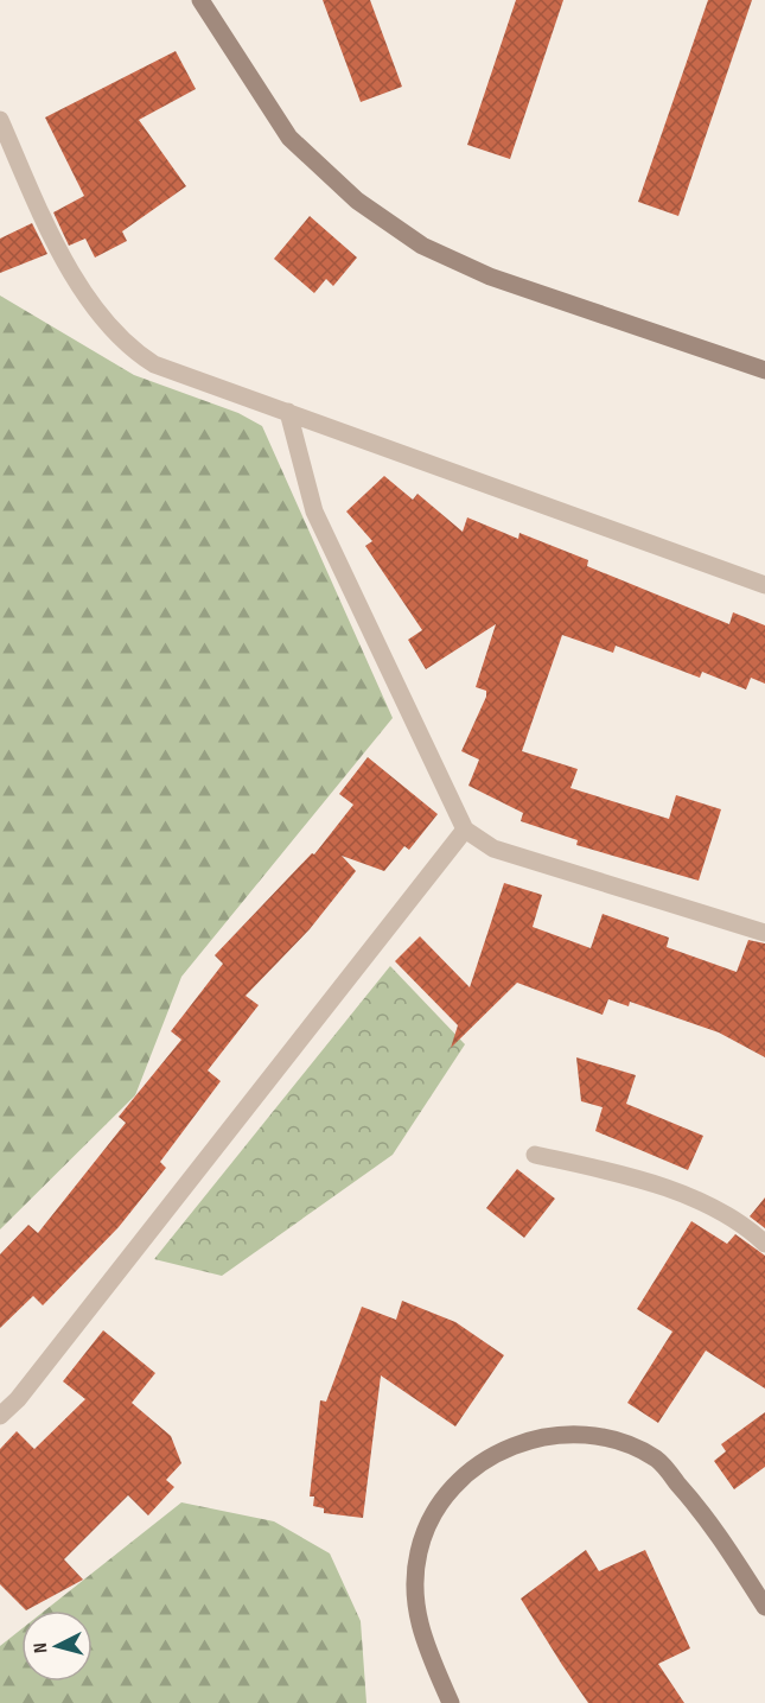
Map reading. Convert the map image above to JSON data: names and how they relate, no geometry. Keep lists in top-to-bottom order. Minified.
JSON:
{"north":"left"}
